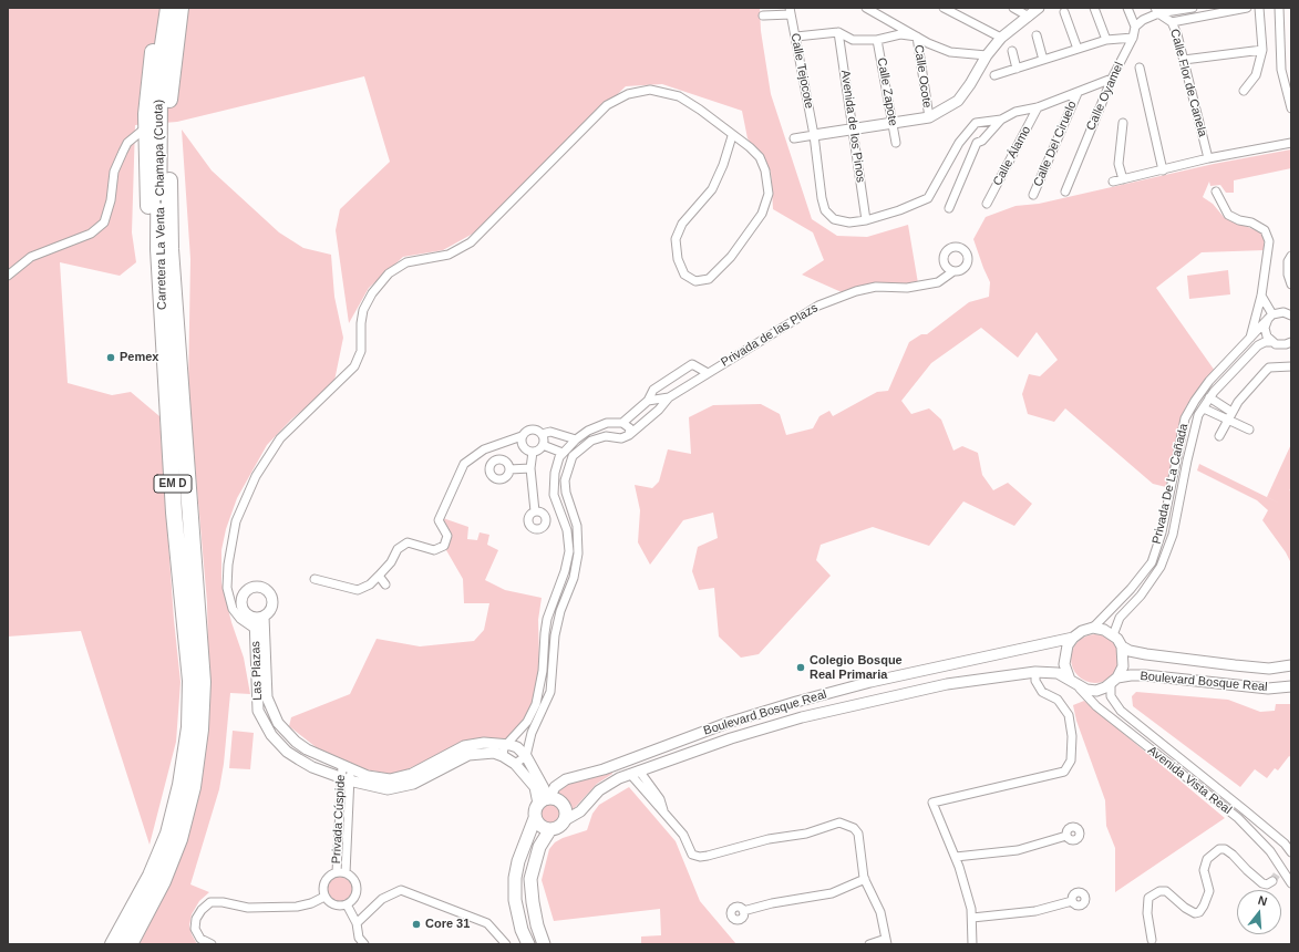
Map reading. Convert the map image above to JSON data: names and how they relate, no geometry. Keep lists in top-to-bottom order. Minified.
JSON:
{"streets":{"highway":["Carretera La Venta - Chamapa (Cuota)","EM D"],"street":["Calle Tejocote","Calle Ocote","Calle Flor de Canela","Calle Zapote","Calle Oyamel","Avenida de los Pinos","Calle Del Ciruelo","Calle Álamo","Privada de las Plazs","Privada De La Cañada","Las Plazas","Boulevard Bosque Real","Avenida Vista Real","Privada Cúspide"]},"crossings":[["Calle Tejocote","Avenida de los Pinos"],["Privada De La Cañada","Boulevard Bosque Real"],["Privada De La Cañada","Avenida Vista Real"],["Las Plazas","Privada Cúspide"],["Boulevard Bosque Real","Avenida Vista Real"]],"places":["Pemex","Colegio Bosque Real Primaria","Core 31"],"north":"top"}
